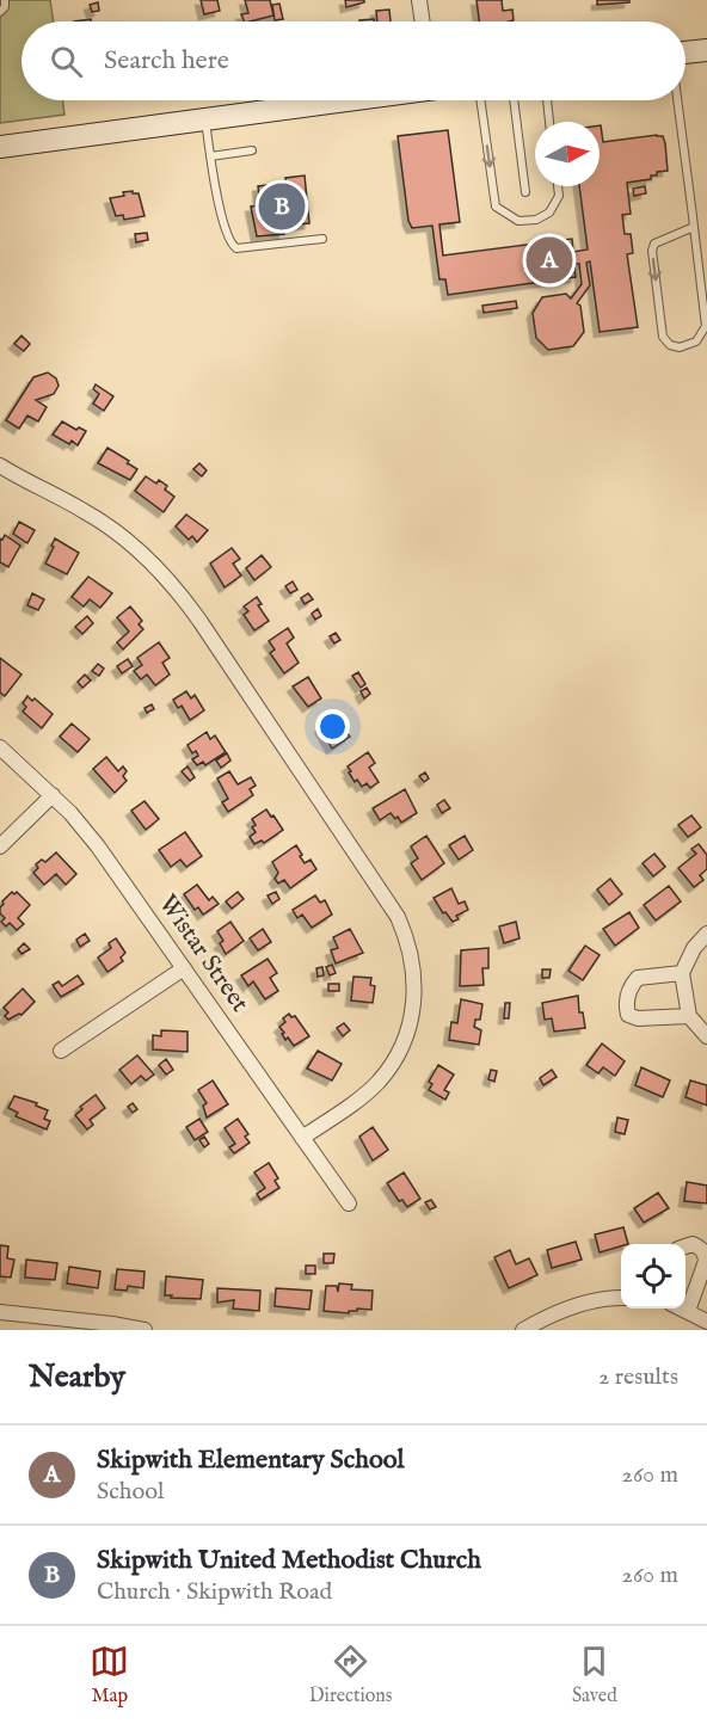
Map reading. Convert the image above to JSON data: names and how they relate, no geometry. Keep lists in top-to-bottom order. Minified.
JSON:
{"streets":{"street":["Wistar Street"]},"north":"right","page":{"search":"Search here","pins":["B","A"],"heading":["Nearby","2 results"],"list":[{"mark":"A","name":"Skipwith Elementary School","note":"School","value":"260 m"},{"mark":"B","name":"Skipwith United Methodist Church","note":"Church · Skipwith Road","value":"260 m"}],"nav":["Map","Directions","Saved"]}}
